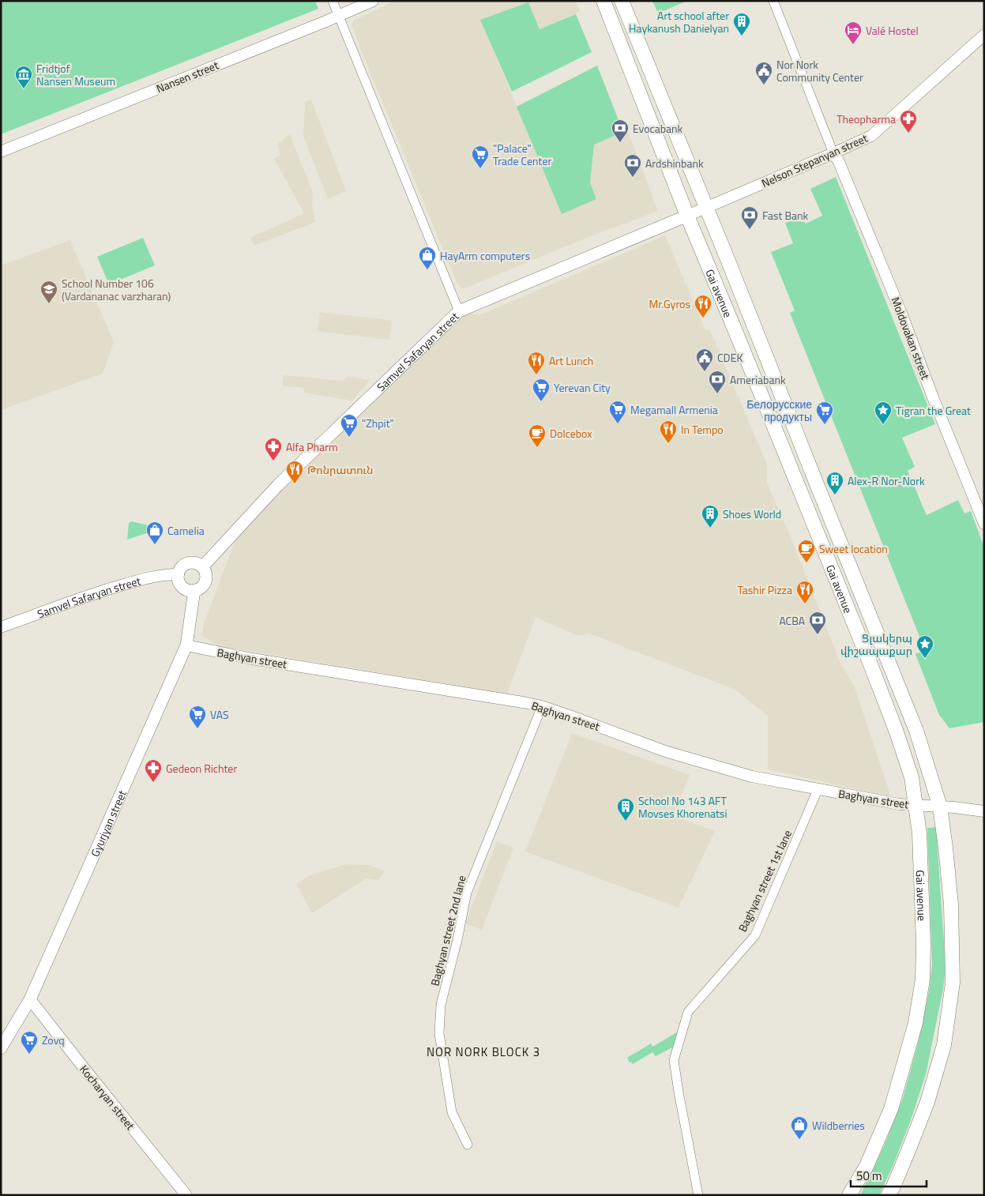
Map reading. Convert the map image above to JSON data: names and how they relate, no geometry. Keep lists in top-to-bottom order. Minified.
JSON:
{"streets":{"main road":["Gai avenue","Samvel Safaryan street","Gyurjyan street"],"street":["Nansen street","Nelson Stepanyan street","Moldovakan street","Baghyan street","Baghyan street 1st lane","Baghyan street 2nd lane","Kocharyan street"]},"crossings":[["Nelson Stepanyan street","Gai avenue"],["Nelson Stepanyan street","Moldovakan street"],["Nelson Stepanyan street","Samvel Safaryan street"],["Gai avenue","Samvel Safaryan street"],["Gai avenue","Baghyan street"],["Samvel Safaryan street","Gyurjyan street"],["Baghyan street","Gyurjyan street"],["Baghyan street","Baghyan street 1st lane"],["Baghyan street","Baghyan street 2nd lane"],["Gyurjyan street","Kocharyan street"]],"districts":["NOR NORK BLOCK 3"],"places":{"building":["Art school after Haykanush Danielyan","Alex-R Nor-Nork","Shoes World","School No 143 AFT Movses Khorenatsi"],"hotel":["Valé Hostel"],"public building":["Nor Nork Community Center","CDEK"],"museum":["Fridtjof Nansen Museum"],"pharmacy":["Theopharma","Alfa Pharm","Gedeon Richter"],"bank":["Evocabank","Ardshinbank","Fast Bank","Ameriabank","ACBA"],"supermarket":["\"Palace\" Trade Center","Yerevan City","Megamall Armenia","Белорусские продукты","\"Zhpit\"","VAS","Zovq"],"shop":["HayArm computers","Camelia","Wildberries"],"school or university":["School Number 106 (Vardananac varzharan)"],"restaurant":["Mr.Gyros","Art Lunch","In Tempo","Թոնրատուն","Tashir Pizza"],"place":["Tigran the Great","Ցլակերպ վիշապաքար"],"cafe":["Dolcebox","Sweet location"]},"scale_bar":"50 m"}
